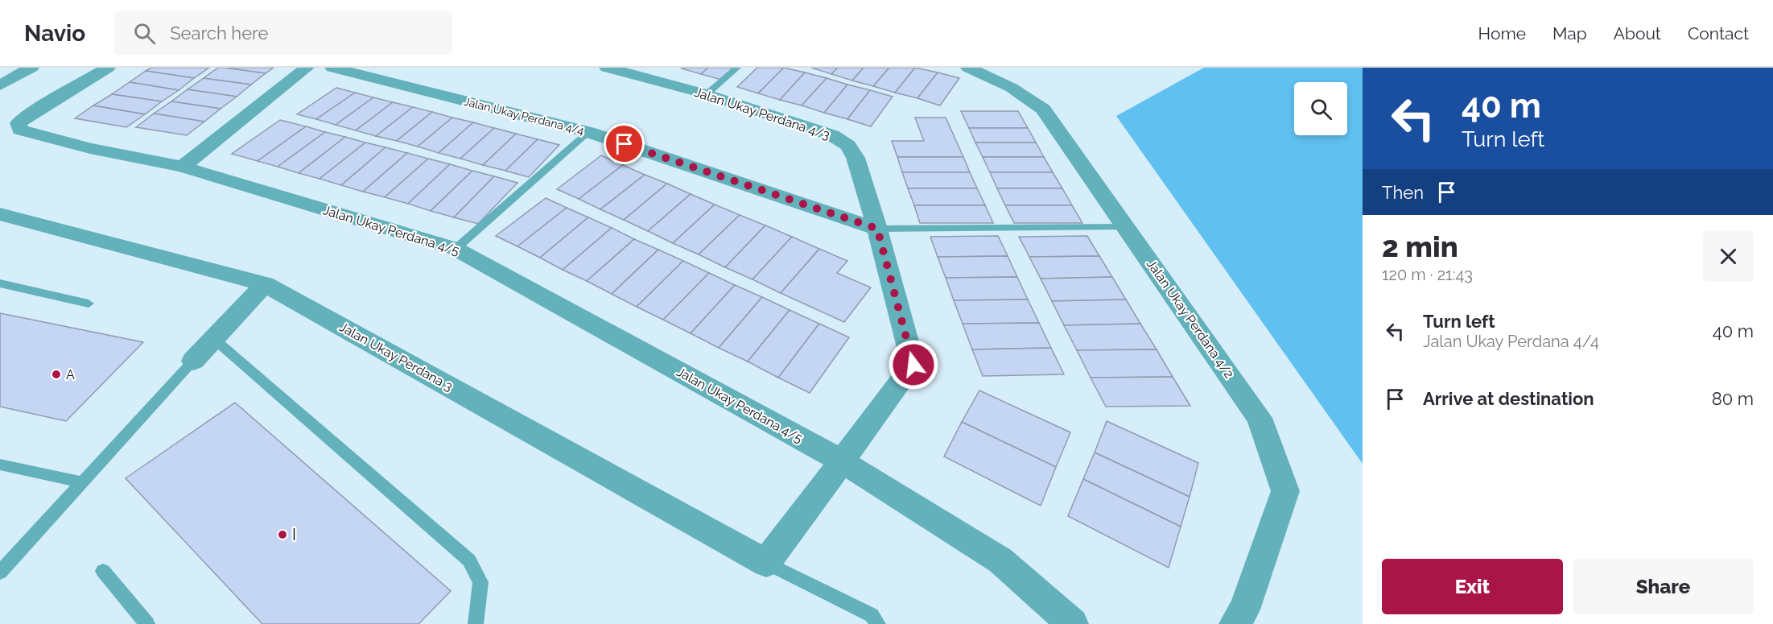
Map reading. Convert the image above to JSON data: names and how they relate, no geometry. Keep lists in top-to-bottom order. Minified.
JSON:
{"streets":{"street":["Jalan Ukay Perdana 4/3","Jalan Ukay Perdana 4/4","Jalan Ukay Perdana 4/5","Jalan Ukay Perdana 4/2","Jalan Ukay Perdana 3"]},"crossings":[["Jalan Ukay Perdana 4/3","Jalan Ukay Perdana 4/4"],["Jalan Ukay Perdana 4/3","Jalan Ukay Perdana 4/5"],["Jalan Ukay Perdana 4/3","Jalan Ukay Perdana 3"]],"places":["A","I"],"page":{"header":"Navio","search":"Search here","nav":["Home","Map","About","Contact"],"turn":["40 m","Turn left"],"then":"Then","heading":["2 min","120 m · 21:43"],"list":[{"name":"Turn left","note":"Jalan Ukay Perdana 4/4","value":"40 m"},{"name":"Arrive at destination","value":"80 m"}],"buttons":["Exit","Share"]}}
